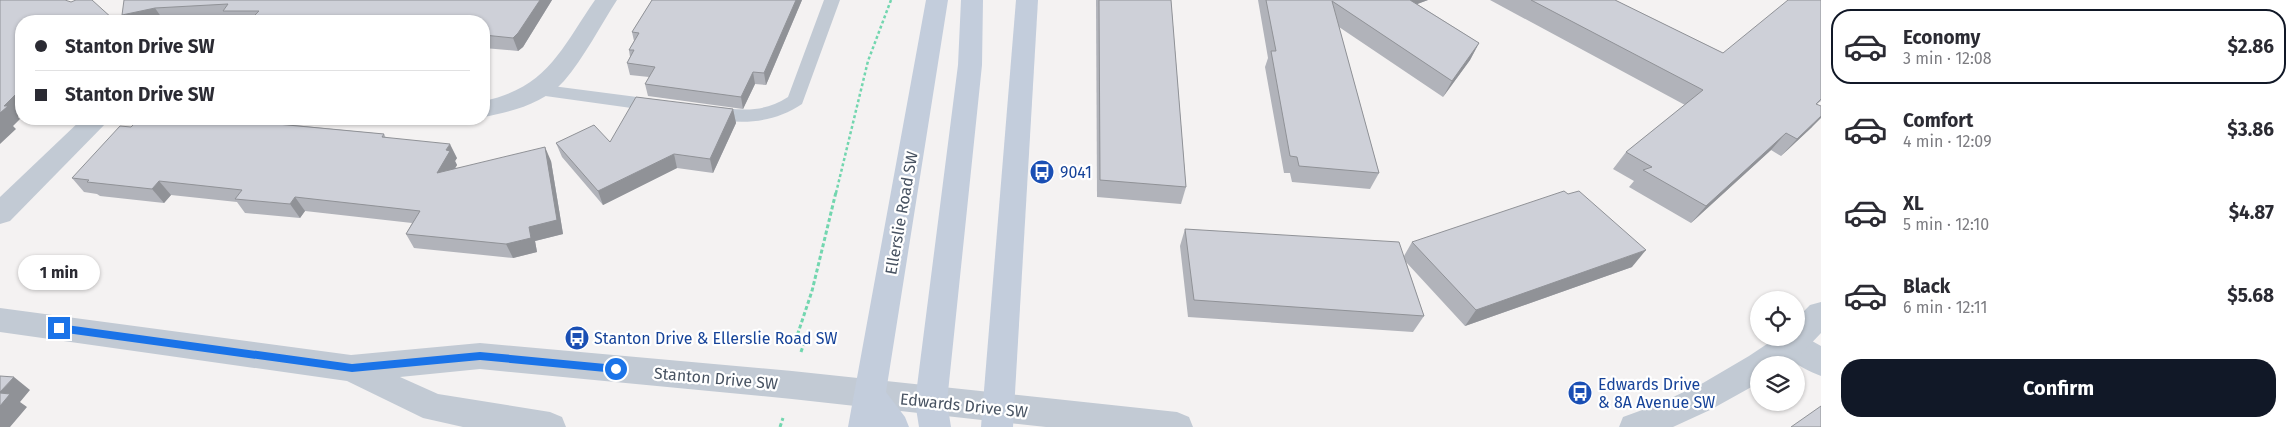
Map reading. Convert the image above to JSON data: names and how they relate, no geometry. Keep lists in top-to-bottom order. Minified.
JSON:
{"streets":{"main road":["Ellerslie Road SW"],"street":["Stanton Drive SW","Edwards Drive SW"]},"crossings":[["Ellerslie Road SW","Stanton Drive SW"],["Ellerslie Road SW","Edwards Drive SW"],["Stanton Drive SW","Edwards Drive SW"]],"places":{"bus stop":["9041","Stanton Drive & Ellerslie Road SW","Edwards Drive & 8A Avenue SW"]},"page":{"list":[{"name":"Economy","note":"3 min · 12:08","value":"$2.86"},{"name":"Comfort","note":"4 min · 12:09","value":"$3.86"},{"name":"XL","note":"5 min · 12:10","value":"$4.87"},{"name":"Black","note":"6 min · 12:11","value":"$5.68"}],"banner":["Stanton Drive SW","Stanton Drive SW"],"bubble":"1 min","buttons":"Confirm"}}
